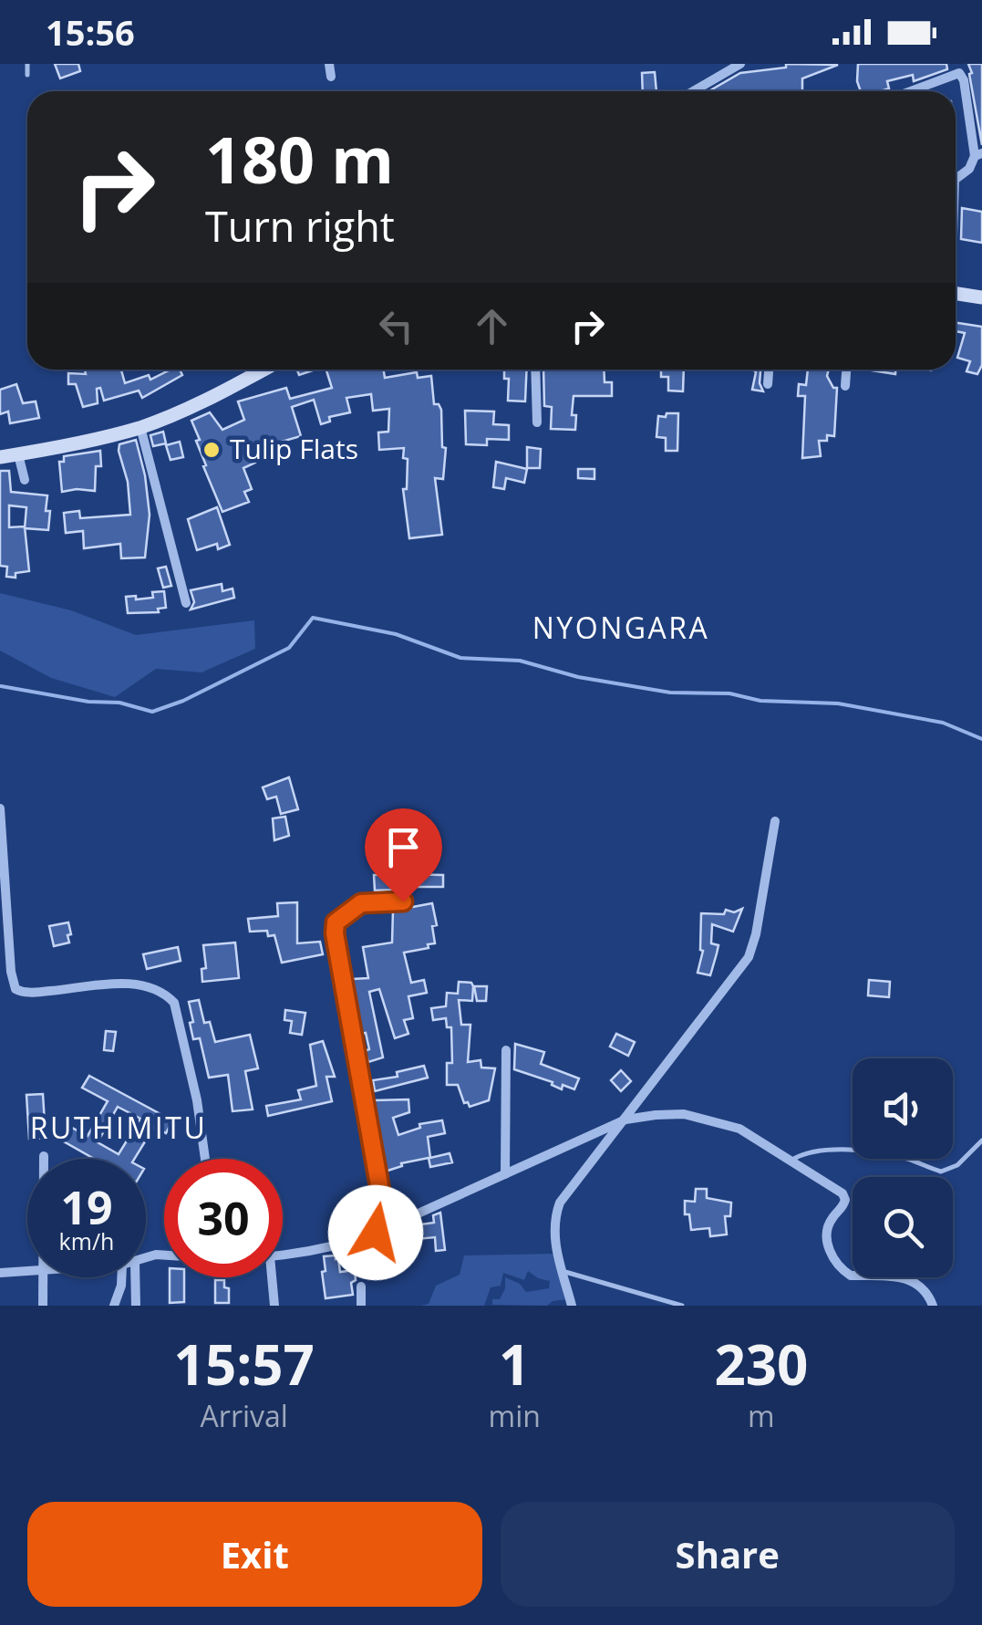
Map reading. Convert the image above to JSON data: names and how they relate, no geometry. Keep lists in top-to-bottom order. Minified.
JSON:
{"districts":["NYONGARA","RUTHIMITU"],"places":["Tulip Flats"],"page":{"status":"15:56","turn":["180 m","Turn right"],"speed":"19 km/h","limit":"30","eta":["15:57","Arrival","1","min","230","m"],"buttons":["Exit","Share"]}}
